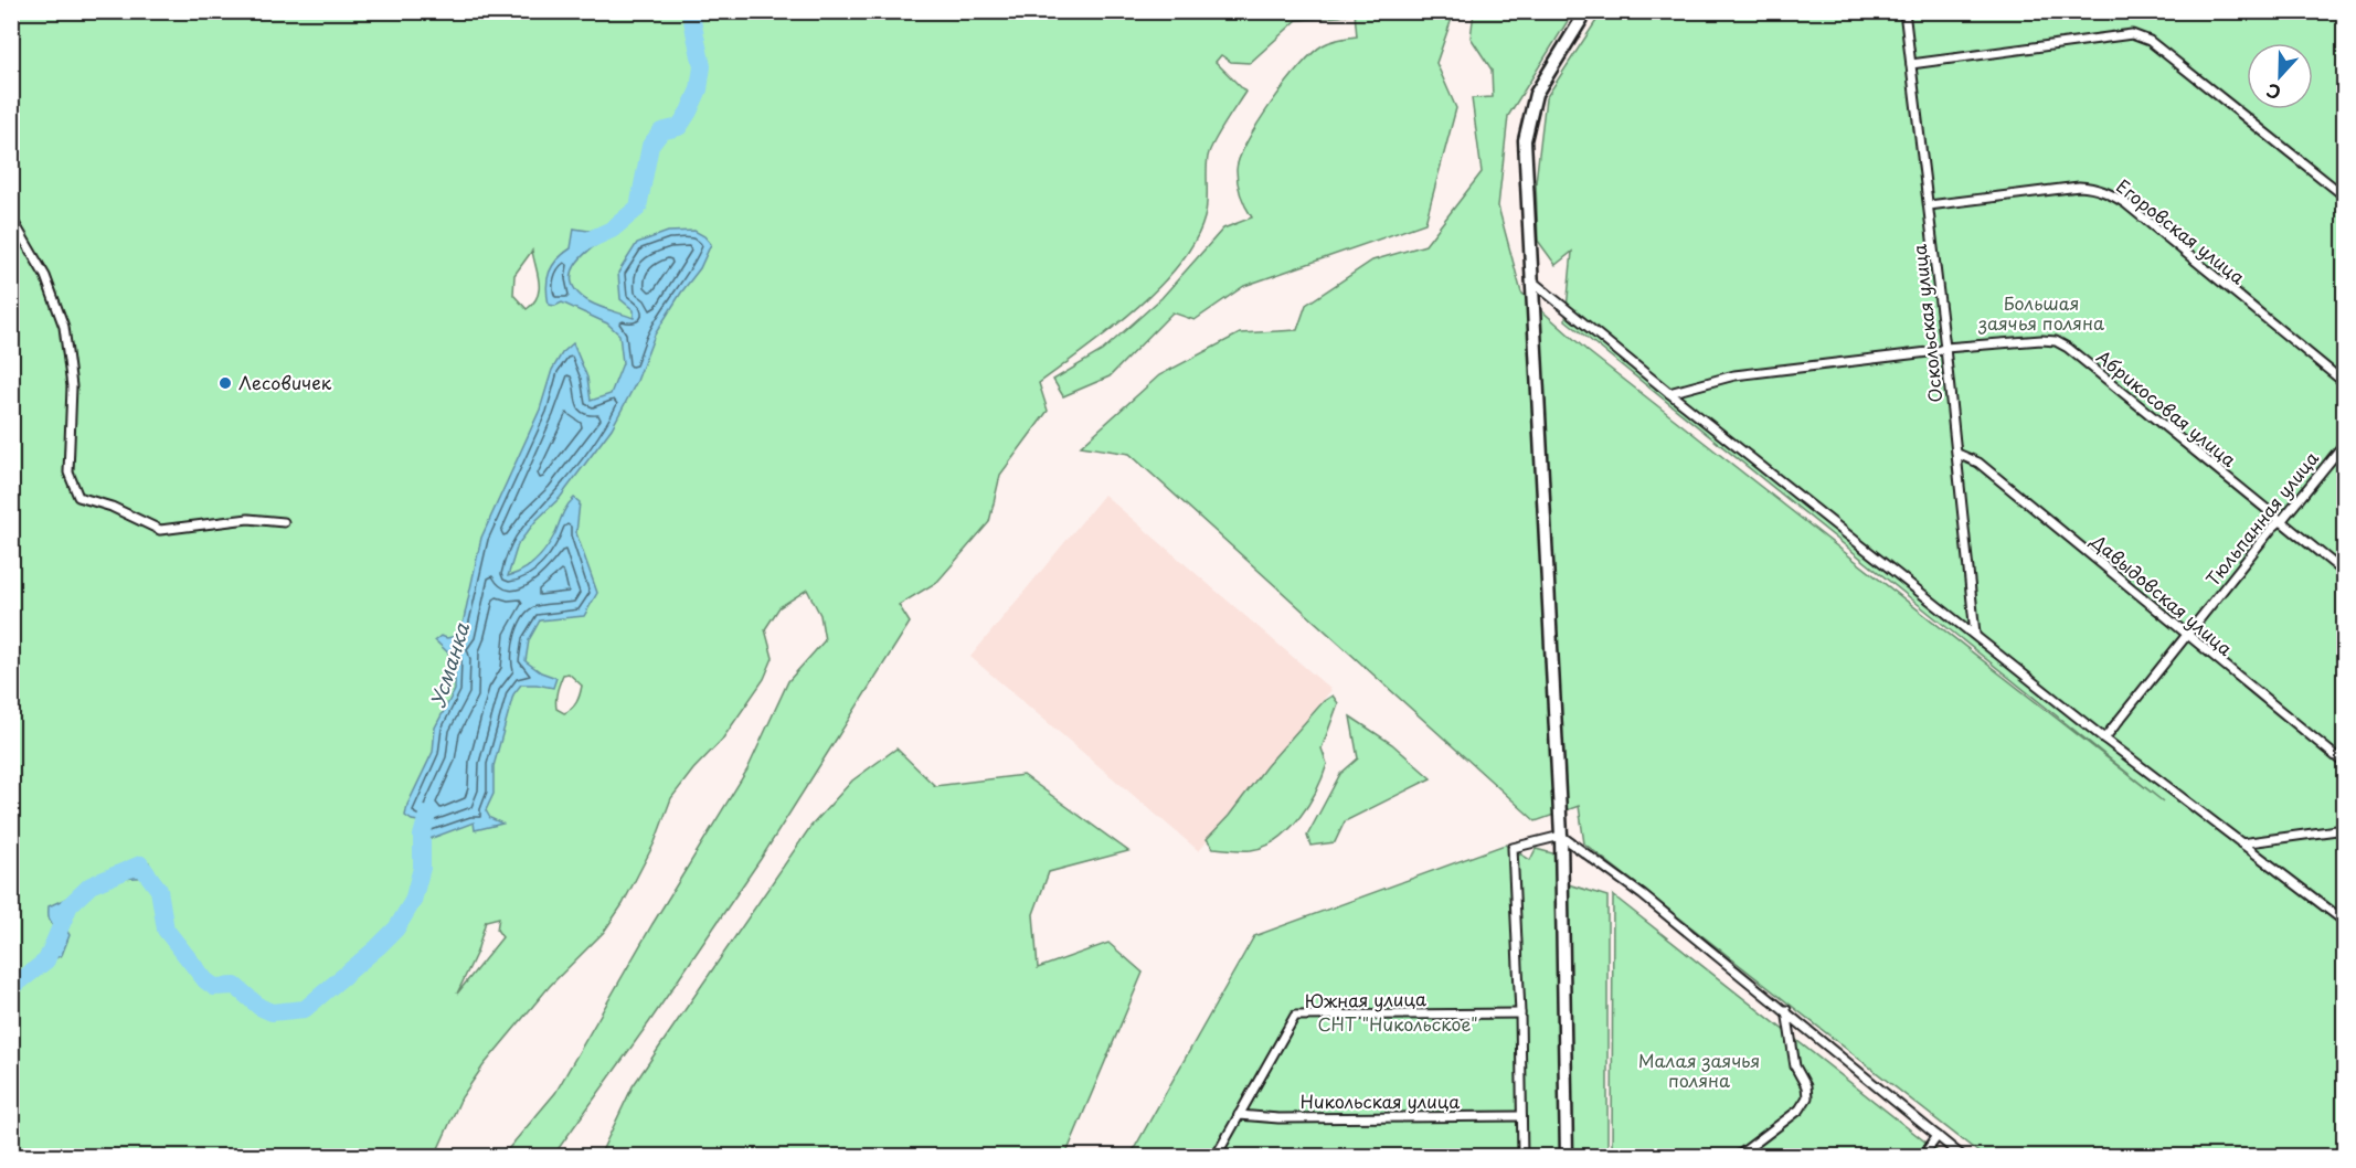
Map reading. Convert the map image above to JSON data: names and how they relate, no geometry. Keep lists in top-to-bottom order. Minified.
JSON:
{"streets":{"street":["Егоровская улица","Оскольская улица","Абрикосовая улица","Тюльпанная улица","Давыдовская улица","Южная улица","Никольская улица"]},"crossings":[["Егоровская улица","Оскольская улица"],["Оскольская улица","Абрикосовая улица"],["Оскольская улица","Давыдовская улица"],["Абрикосовая улица","Тюльпанная улица"],["Тюльпанная улица","Давыдовская улица"],["Южная улица","Никольская улица"]],"water":["Усманка"],"parks":["Большая заячья поляна","СНТ \"Никольское\"","Малая заячья поляна"],"places":["Лесовичек"],"north":"bottom"}
